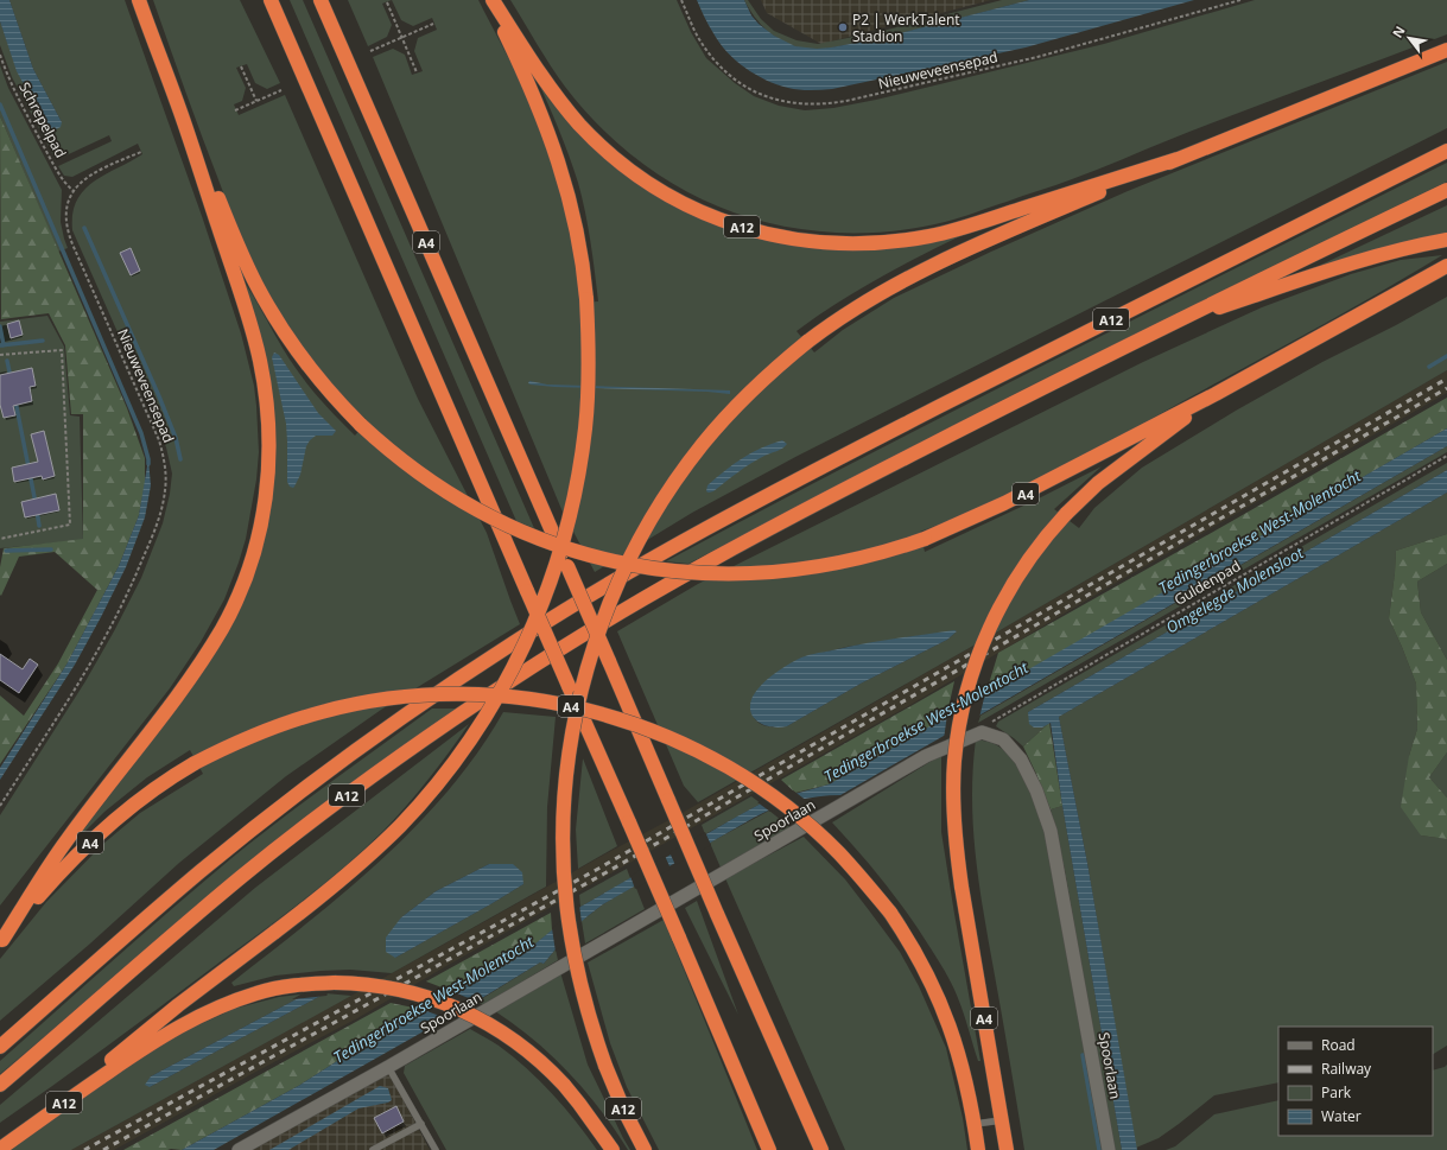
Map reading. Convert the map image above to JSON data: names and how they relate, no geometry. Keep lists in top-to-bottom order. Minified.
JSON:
{"streets":{"highway":["A12","A4"],"street":["Spoorlaan"],"path":["Nieuweveensepad","Schrepelpad","Guldenpad"]},"crossings":[["Nieuweveensepad","Schrepelpad"],["Guldenpad","Spoorlaan"]],"water":["Tedingerbroekse West-Molentocht","Omgelegde Molensloot"],"places":["P2 | WerkTalent Stadion"],"legend":["Road","Railway","Park","Water"],"north":"top left"}
